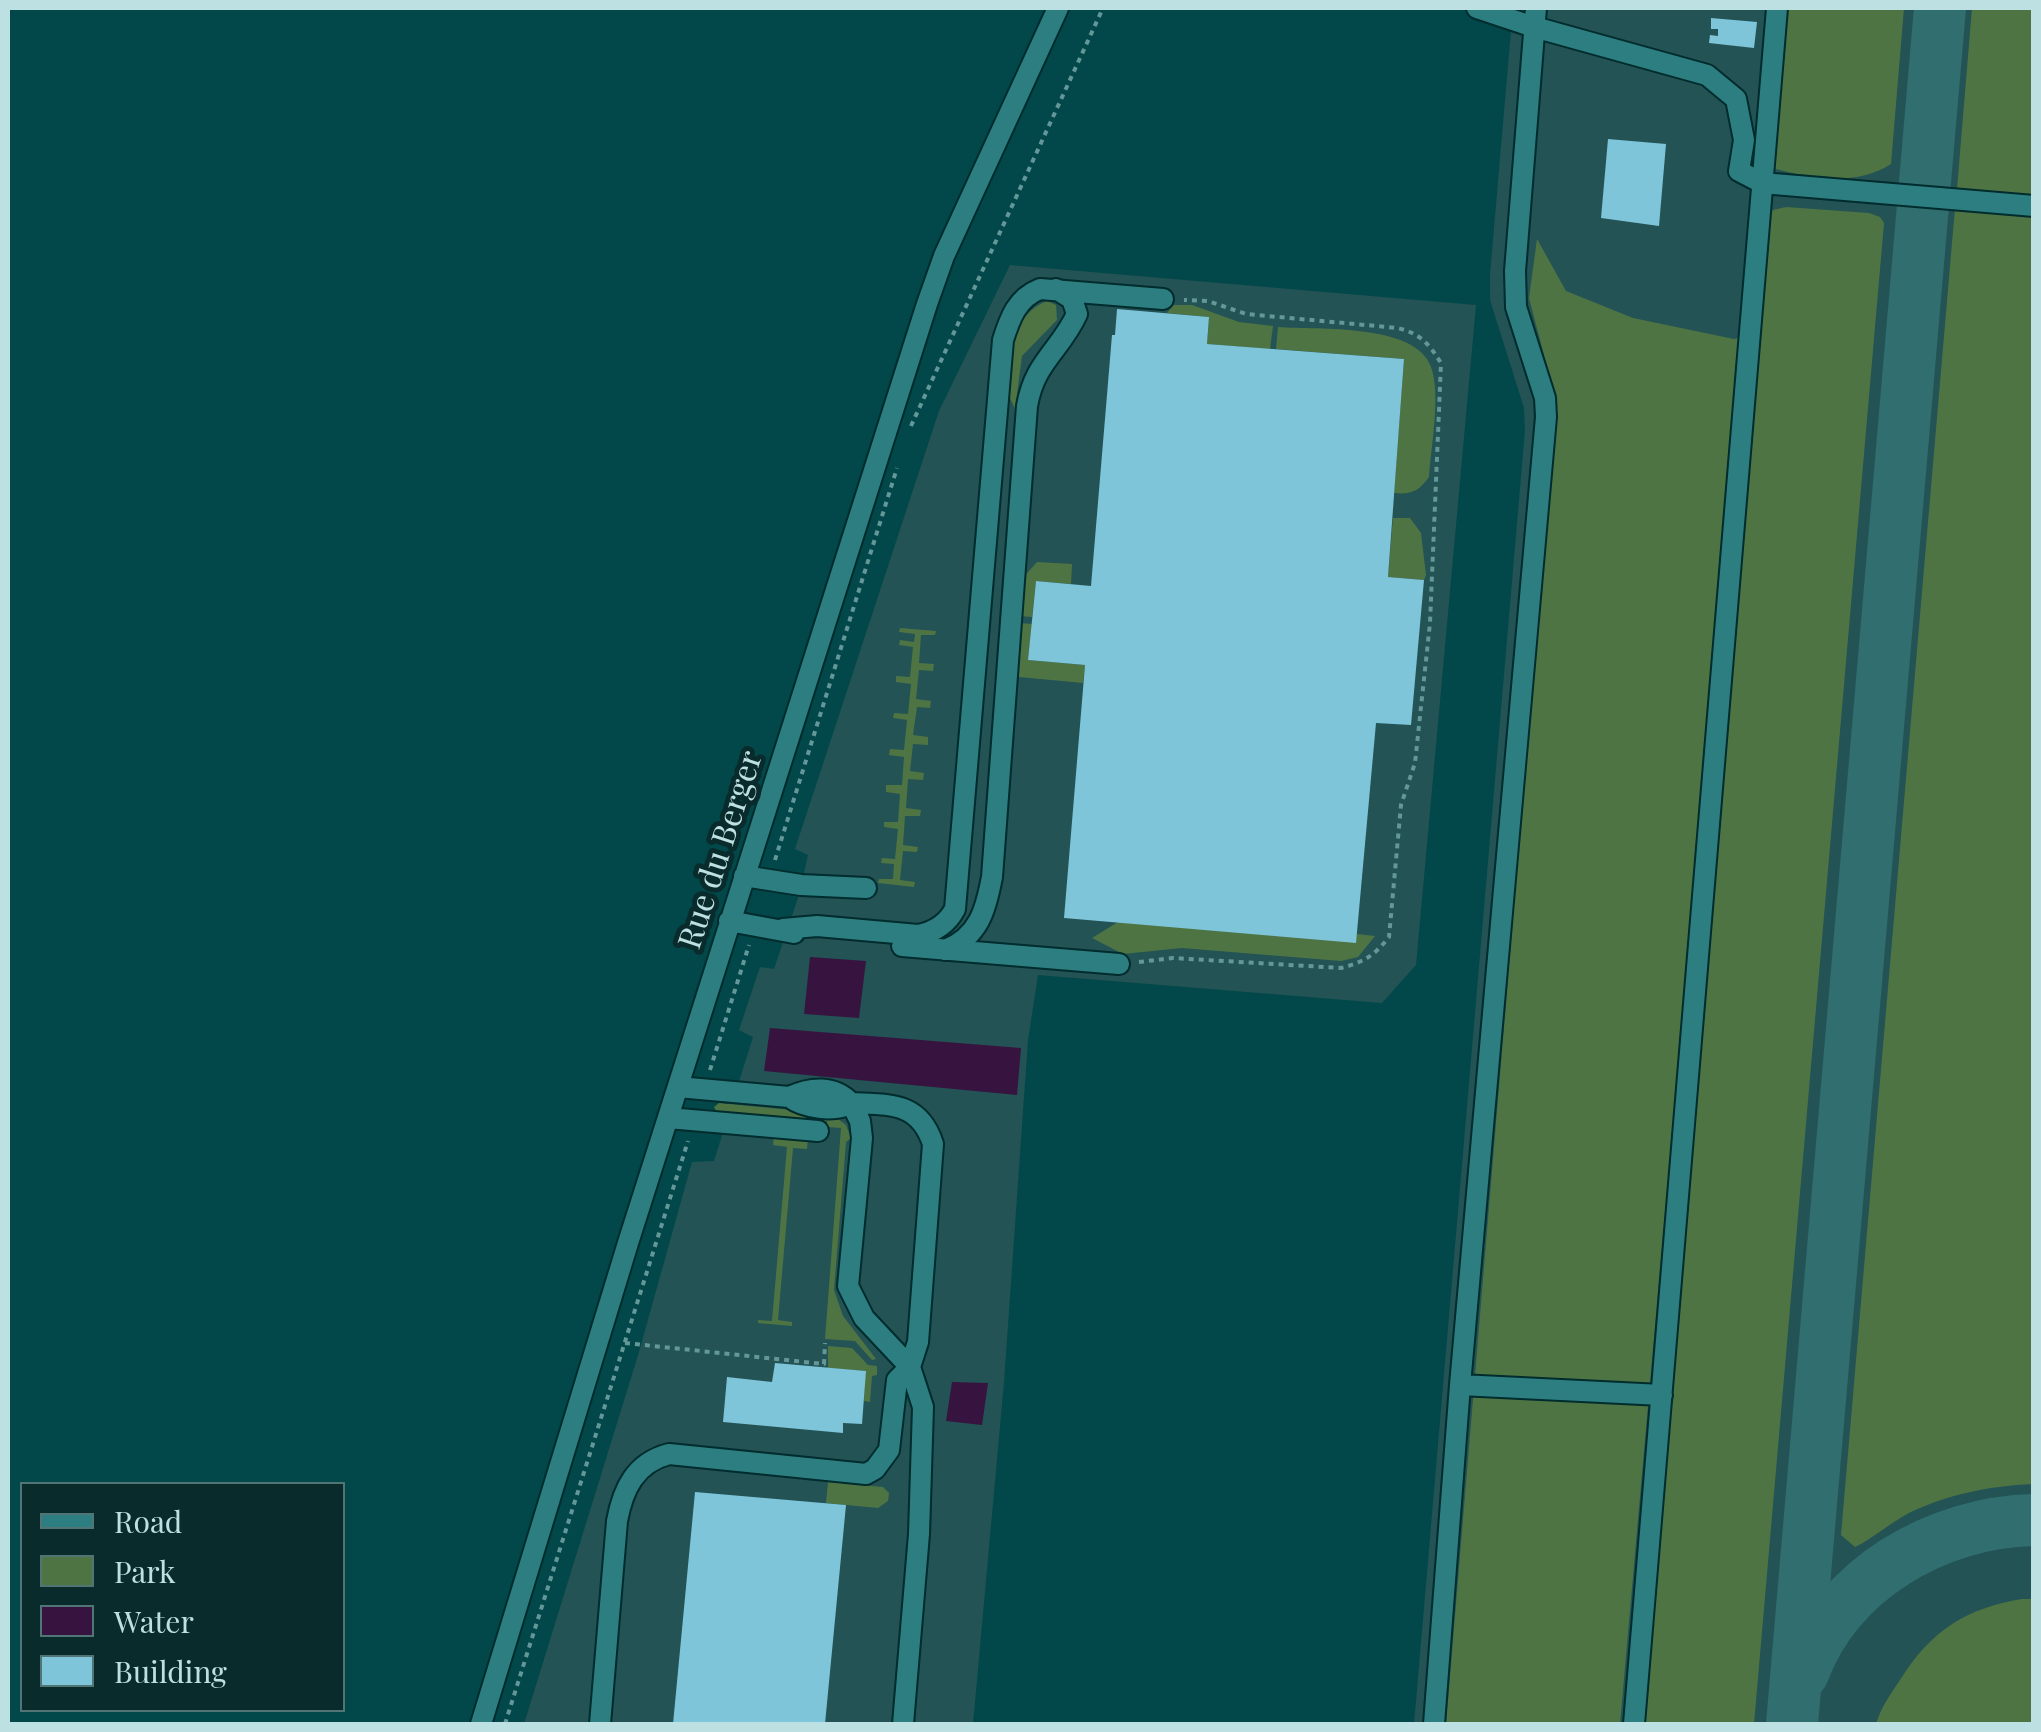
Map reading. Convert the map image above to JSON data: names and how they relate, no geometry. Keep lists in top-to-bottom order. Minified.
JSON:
{"streets":{"street":["Rue du Berger"]},"legend":["Road","Park","Water","Building"]}
